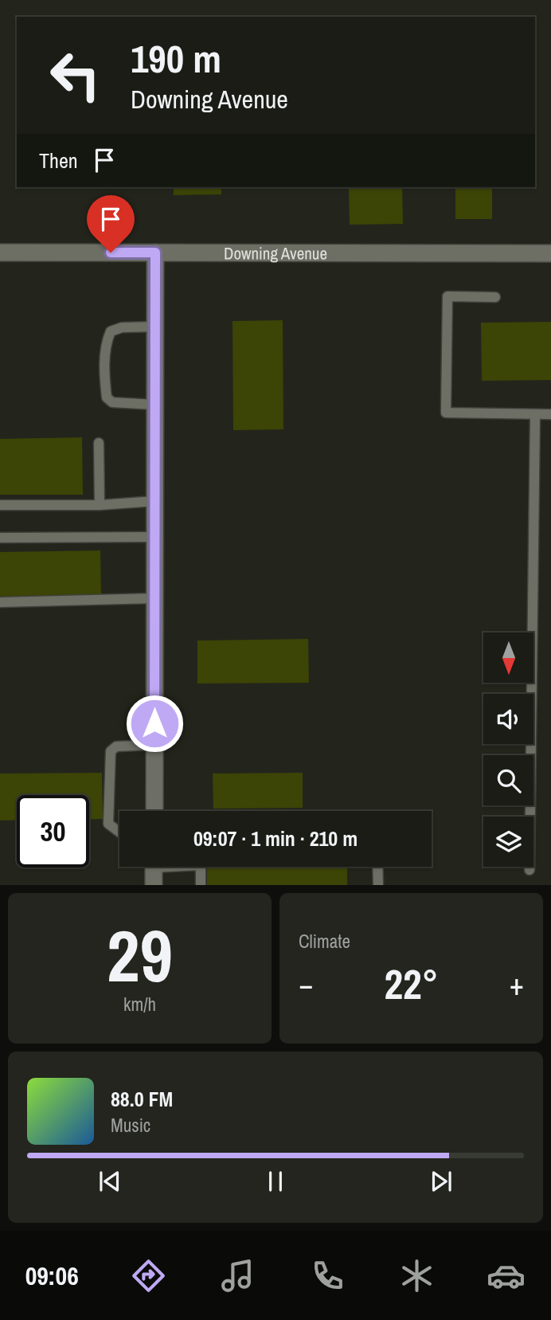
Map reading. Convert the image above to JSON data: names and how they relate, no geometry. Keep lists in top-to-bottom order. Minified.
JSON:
{"streets":{"street":["Downing Avenue"]},"north":"bottom","page":{"turn":["190 m","Downing Avenue"],"then":"Then","limit":"30","trip":"09:07 · 1 min · 210 m","tile":[["29","km/h"],"Climate"],"heat":["−","22°","+"],"song":["88.0 FM","Music"],"tabs":"09:06"}}
